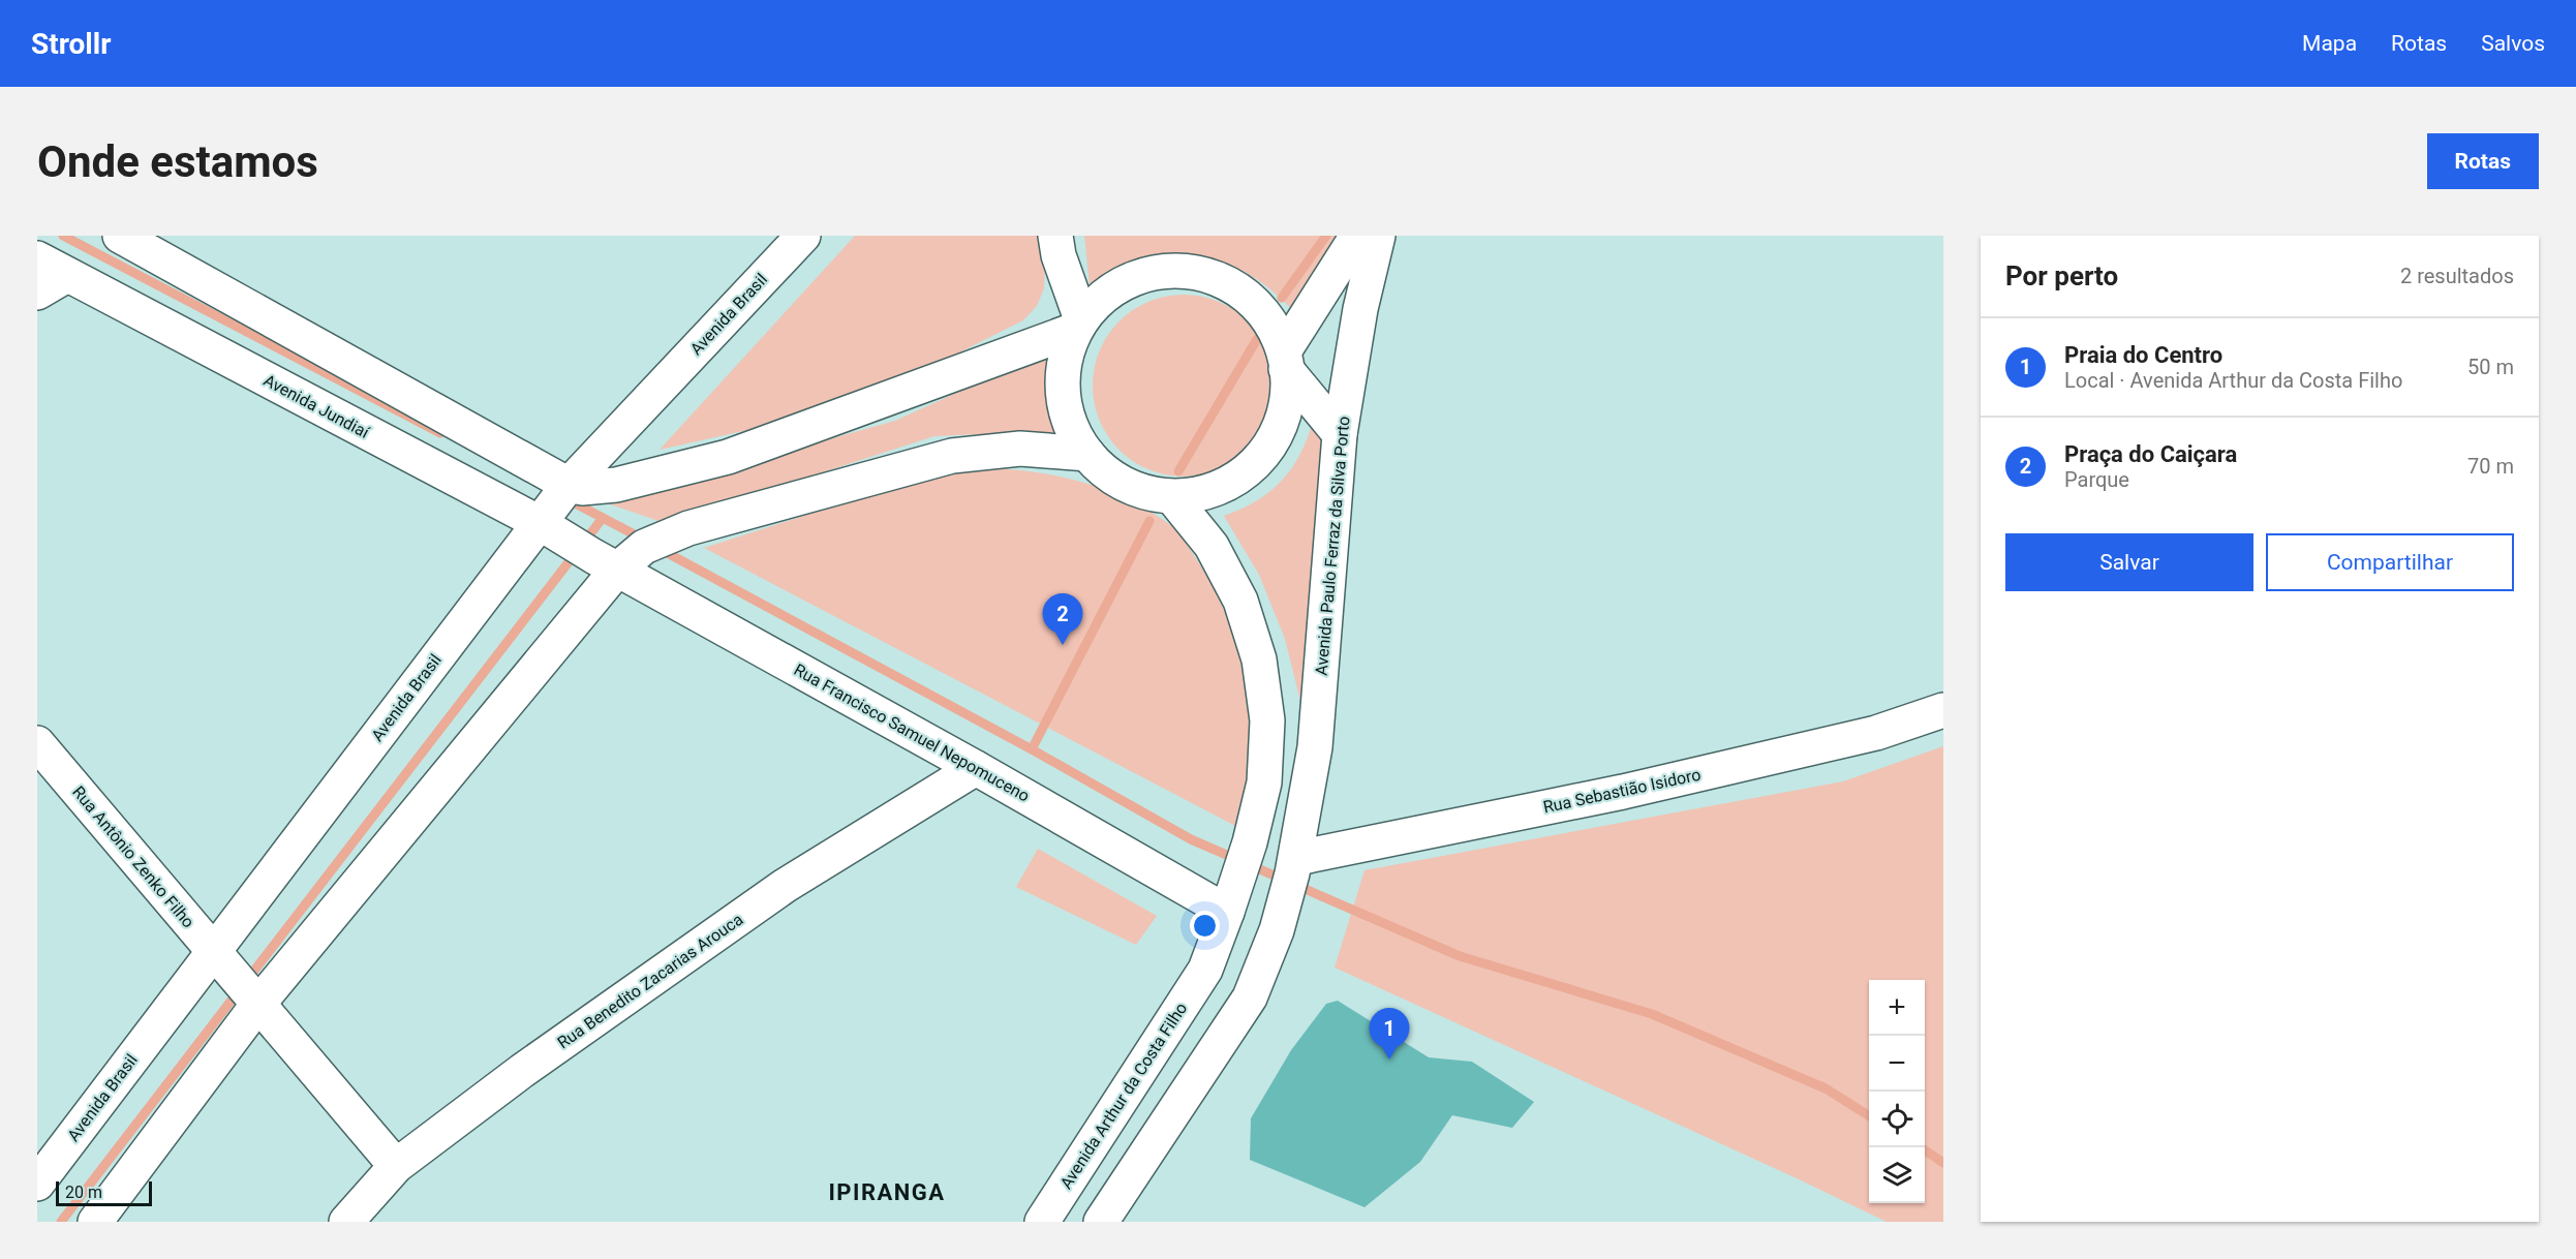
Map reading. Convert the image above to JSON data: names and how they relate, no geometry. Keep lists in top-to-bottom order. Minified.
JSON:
{"streets":{"main road":["Avenida Brasil","Avenida Jundiaí","Avenida Paulo Ferraz da Silva Porto","Rua Francisco Samuel Nepomuceno","Rua Sebastião Isidoro","Rua Antônio Zenko Filho","Rua Benedito Zacarias Arouca","Avenida Arthur da Costa Filho"]},"crossings":[["Avenida Brasil","Avenida Jundiaí"],["Avenida Brasil","Rua Francisco Samuel Nepomuceno"],["Avenida Brasil","Rua Antônio Zenko Filho"],["Avenida Jundiaí","Rua Francisco Samuel Nepomuceno"],["Avenida Paulo Ferraz da Silva Porto","Rua Sebastião Isidoro"],["Rua Francisco Samuel Nepomuceno","Rua Benedito Zacarias Arouca"],["Rua Francisco Samuel Nepomuceno","Avenida Arthur da Costa Filho"],["Rua Antônio Zenko Filho","Rua Benedito Zacarias Arouca"]],"districts":["IPIRANGA"],"scale_bar":"20 m","page":{"header":"Strollr","nav":["Mapa","Rotas","Salvos"],"buttons":["Rotas",["Salvar","Compartilhar"]],"title":"Onde estamos","heading":["Por perto","2 resultados"],"list":[{"mark":"1","name":"Praia do Centro","note":"Local · Avenida Arthur da Costa Filho","value":"50 m"},{"mark":"2","name":"Praça do Caiçara","note":"Parque","value":"70 m"}],"pins":["2","1"],"map_buttons":["+","−"],"scale":"20 m"}}
